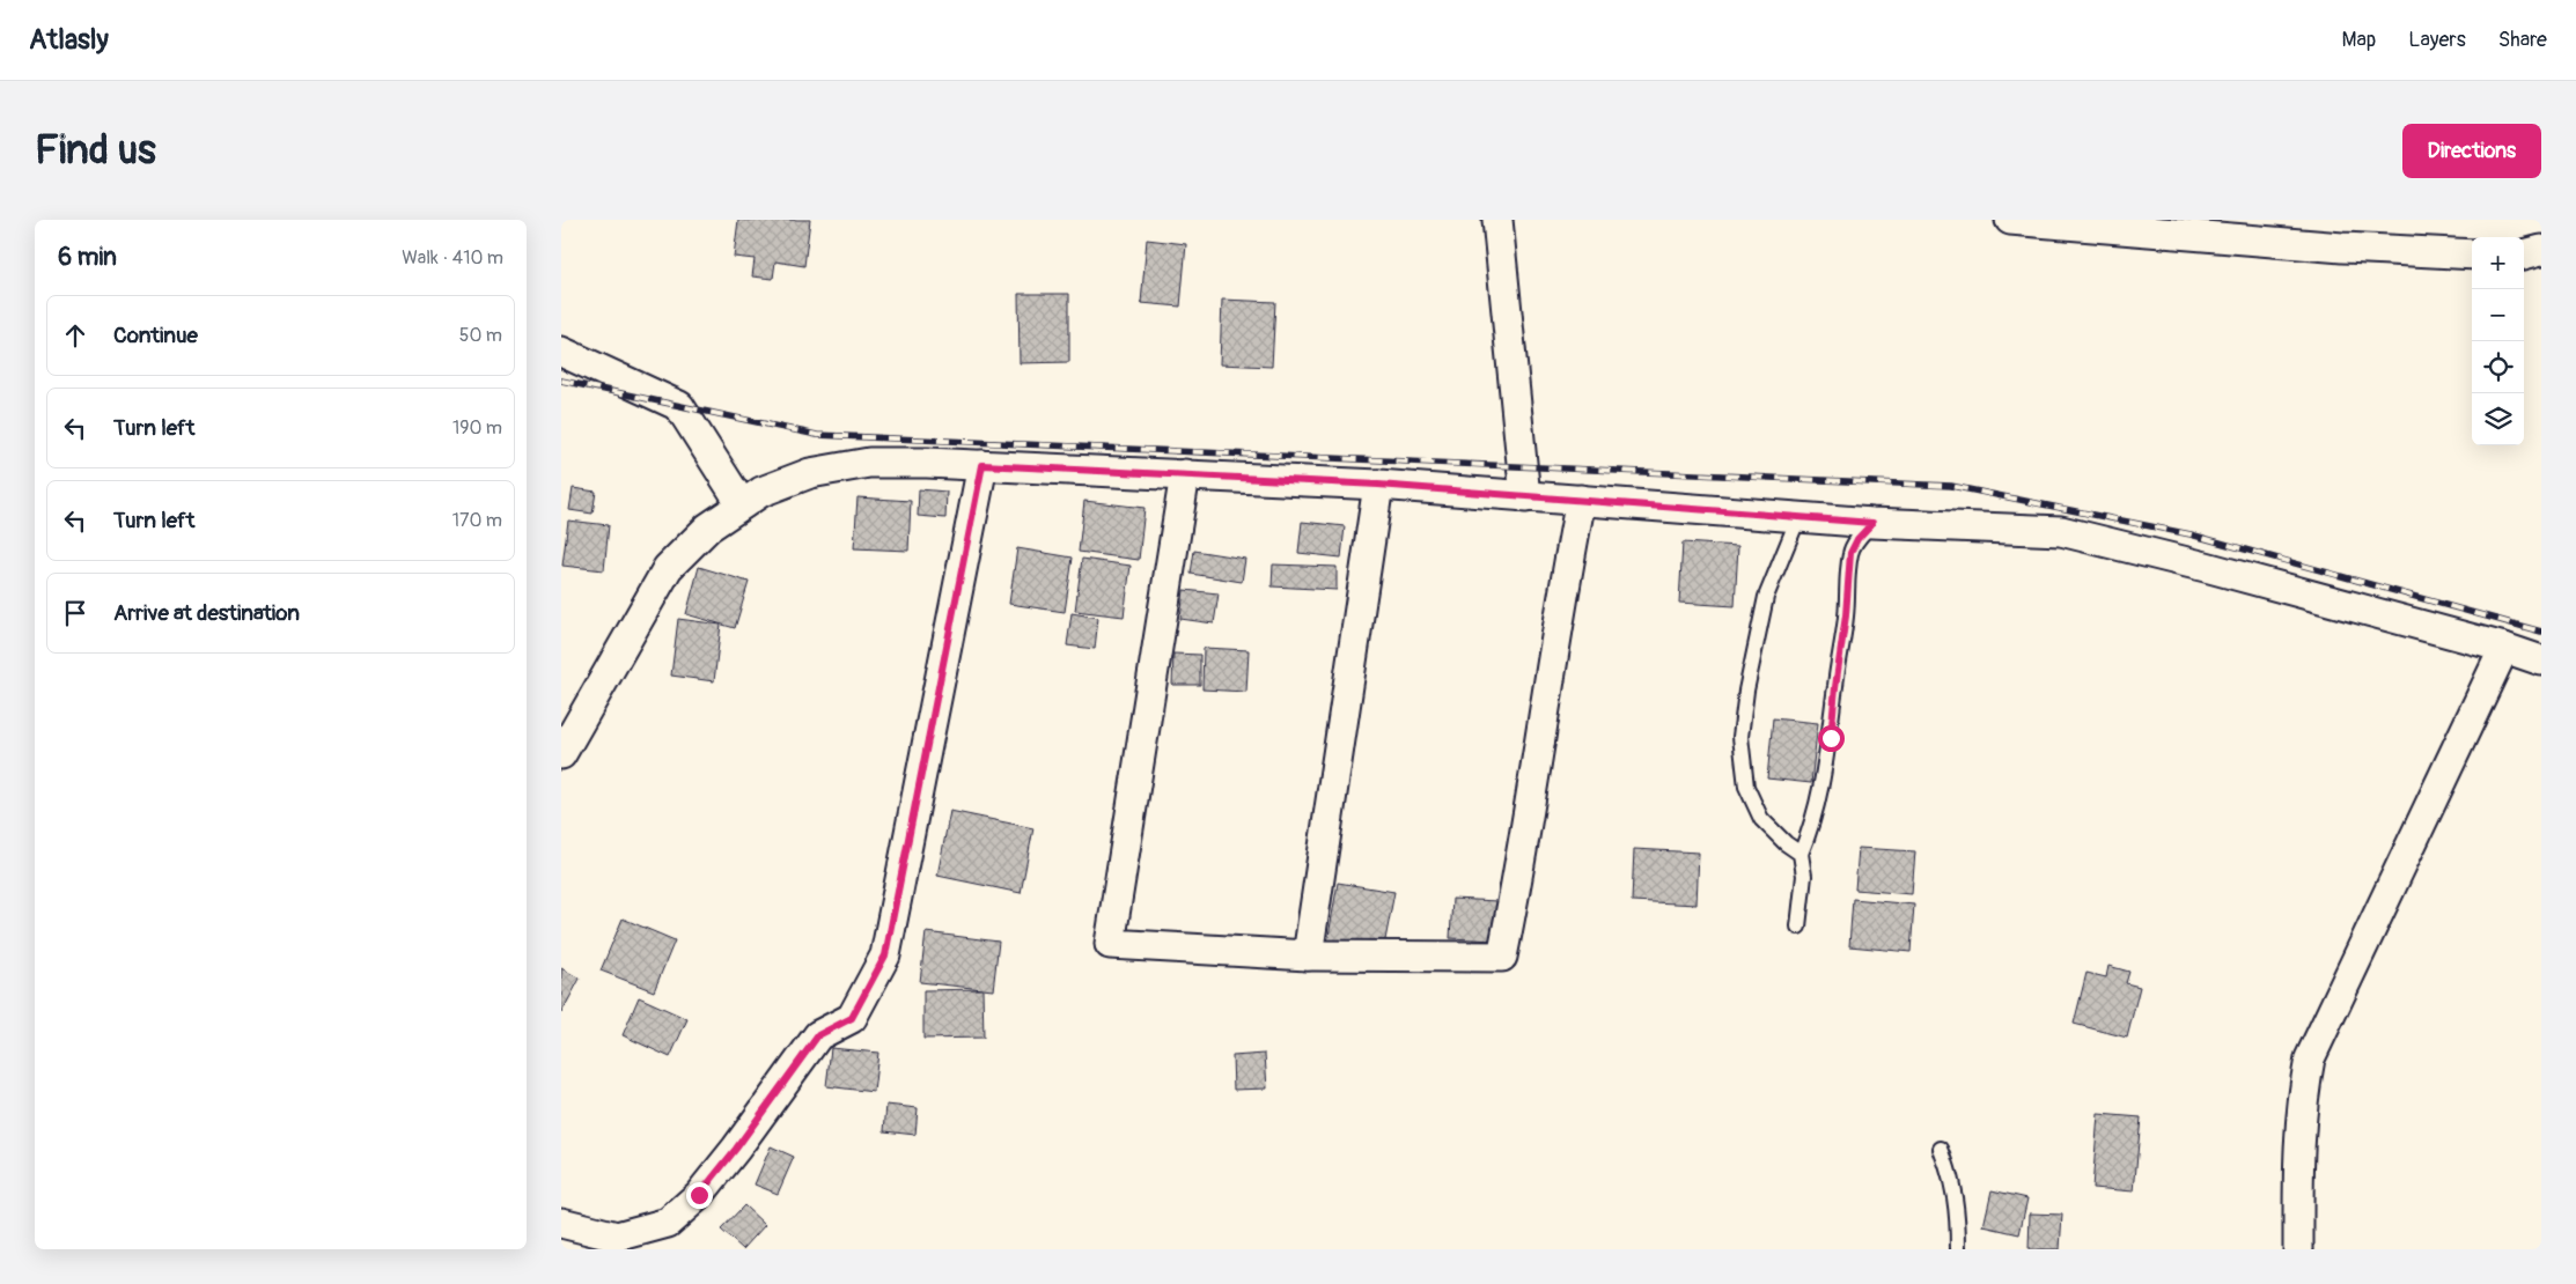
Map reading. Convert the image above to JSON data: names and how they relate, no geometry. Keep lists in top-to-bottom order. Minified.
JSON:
{"page":{"header":"Atlasly","nav":["Map","Layers","Share"],"buttons":"Directions","title":"Find us","heading":["6 min","Walk · 410 m"],"map_buttons":["+","−"],"list":[["Continue","50 m"],["Turn left","190 m"],["Turn left","170 m"],"Arrive at destination"]}}
